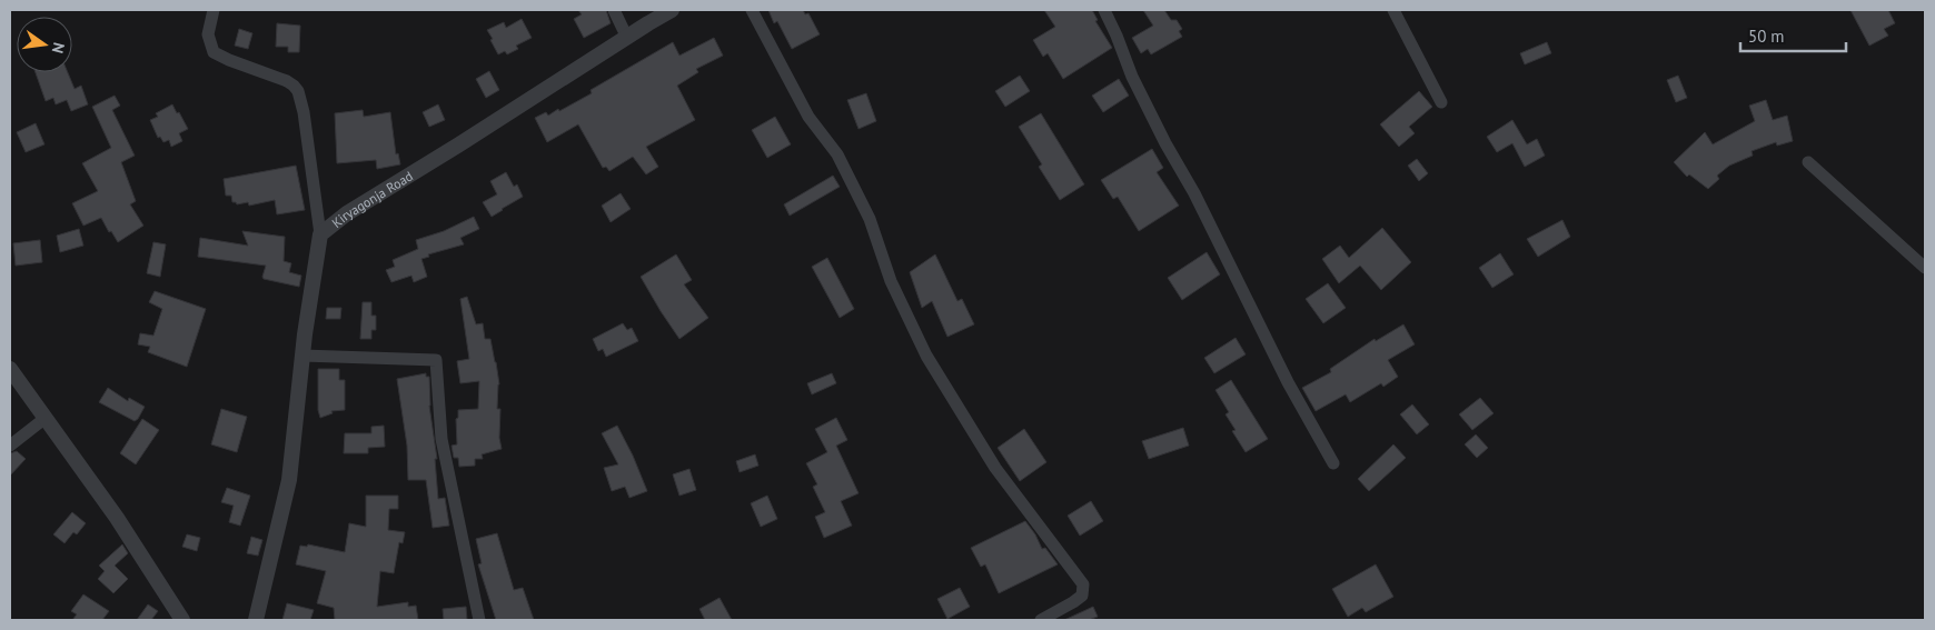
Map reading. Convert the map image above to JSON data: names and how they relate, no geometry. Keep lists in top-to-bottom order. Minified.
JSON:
{"streets":{"street":["Kiryagonja Road"]},"scale_bar":"50 m","north":"right"}
